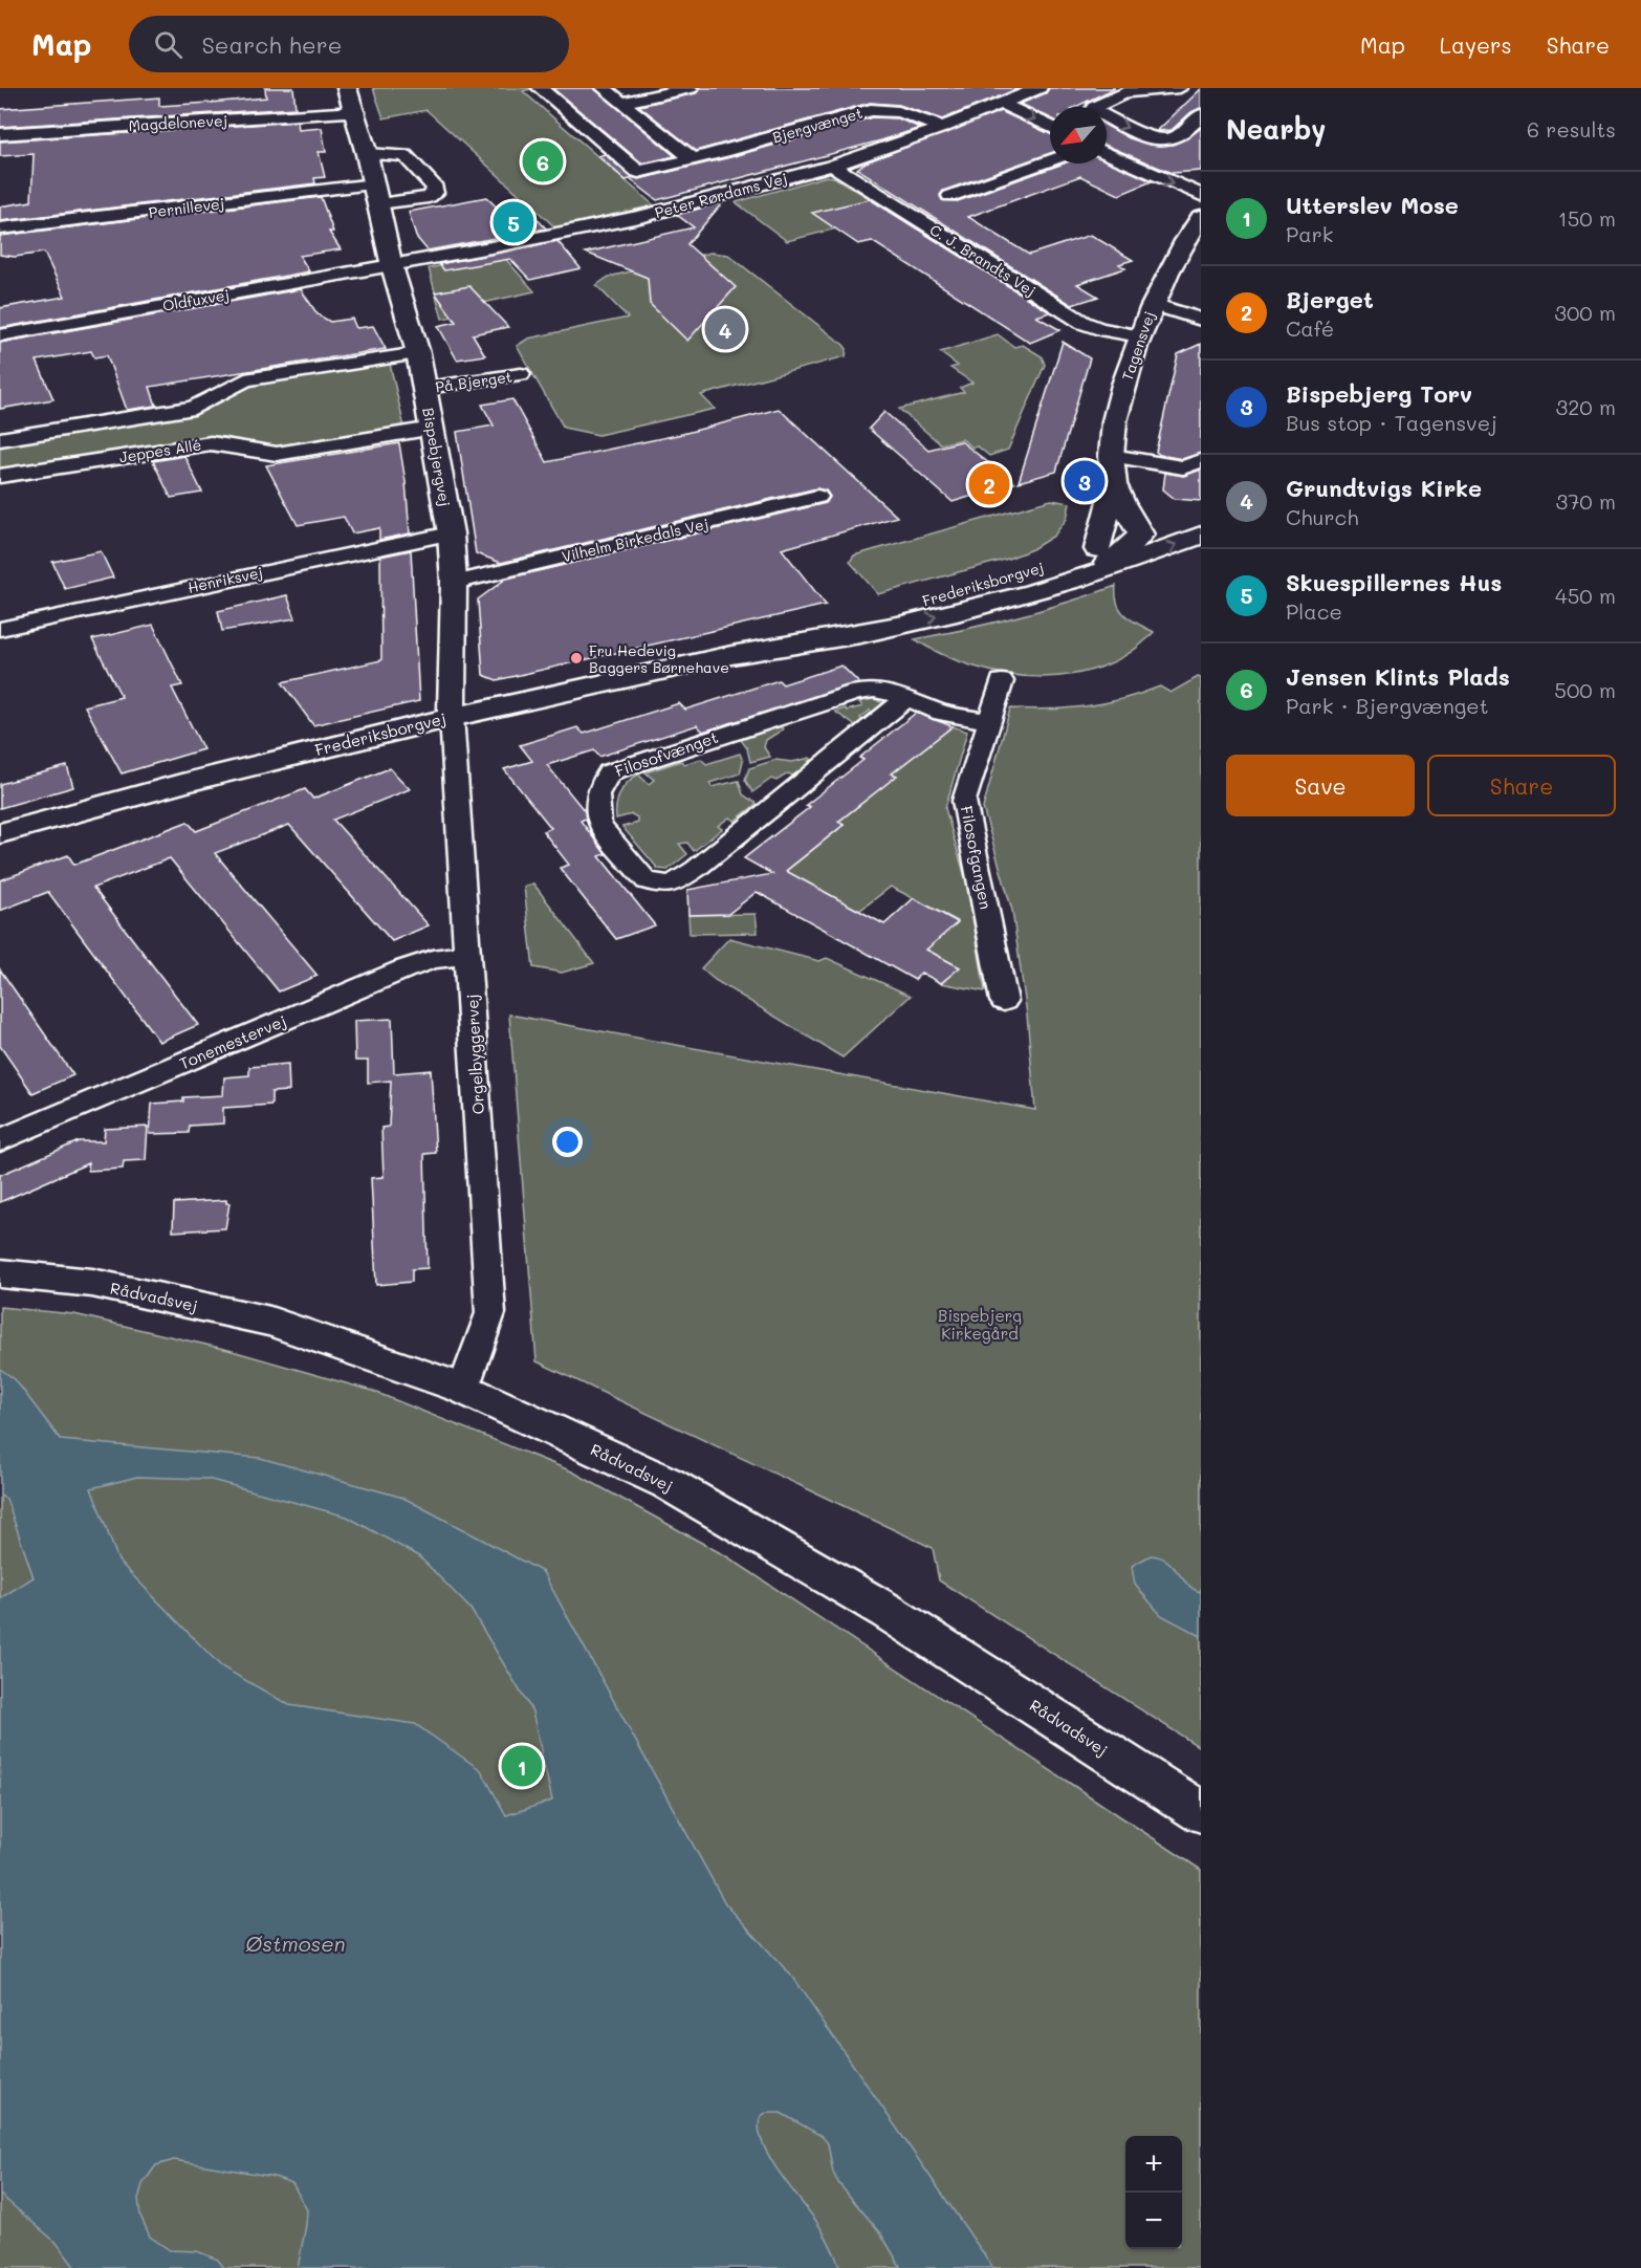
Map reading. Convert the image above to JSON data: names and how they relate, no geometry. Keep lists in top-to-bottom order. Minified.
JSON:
{"streets":{"street":["Magdelonevej","Bjergvænget","Peter Rørdams Vej","Pernillevej","C. J. Brandts Vej","Oldfuxvej","Tagensvej","På Bjerget","Jeppes Allé","Bispebjergvej","Vilhelm Birkedals Vej","Henriksvej","Frederiksborgvej","Filosofvænget","Filosofgangen","Tonemestervej","Orgelbyggervej","Rådvadsvej"]},"crossings":[["Magdelonevej","Bispebjergvej"],["Bjergvænget","Peter Rørdams Vej"],["Peter Rørdams Vej","C. J. Brandts Vej"],["Peter Rørdams Vej","Oldfuxvej"],["Peter Rørdams Vej","Bispebjergvej"],["Pernillevej","Bispebjergvej"],["C. J. Brandts Vej","Tagensvej"],["Oldfuxvej","Bispebjergvej"],["Tagensvej","Frederiksborgvej"],["På Bjerget","Bispebjergvej"],["Jeppes Allé","Bispebjergvej"],["Bispebjergvej","Vilhelm Birkedals Vej"],["Bispebjergvej","Henriksvej"],["Bispebjergvej","Frederiksborgvej"],["Bispebjergvej","Orgelbyggervej"],["Frederiksborgvej","Orgelbyggervej"],["Filosofvænget","Filosofgangen"],["Tonemestervej","Orgelbyggervej"],["Orgelbyggervej","Rådvadsvej"]],"water":["Østmosen"],"parks":["Bispebjerg Kirkegård"],"places":["Fru Hedevig Baggers Børnehave"],"north":"bottom left","page":{"header":"Map","search":"Search here","nav":["Map","Layers","Share"],"heading":["Nearby","6 results"],"pins":["6","5","4","3","2","1"],"list":[{"mark":"1","name":"Utterslev Mose","note":"Park","value":"150 m"},{"mark":"2","name":"Bjerget","note":"Café","value":"300 m"},{"mark":"3","name":"Bispebjerg Torv","note":"Bus stop · Tagensvej","value":"320 m"},{"mark":"4","name":"Grundtvigs Kirke","note":"Church","value":"370 m"},{"mark":"5","name":"Skuespillernes Hus","note":"Place","value":"450 m"},{"mark":"6","name":"Jensen Klints Plads","note":"Park · Bjergvænget","value":"500 m"}],"buttons":["Save","Share"],"map_buttons":["+","−"]}}
